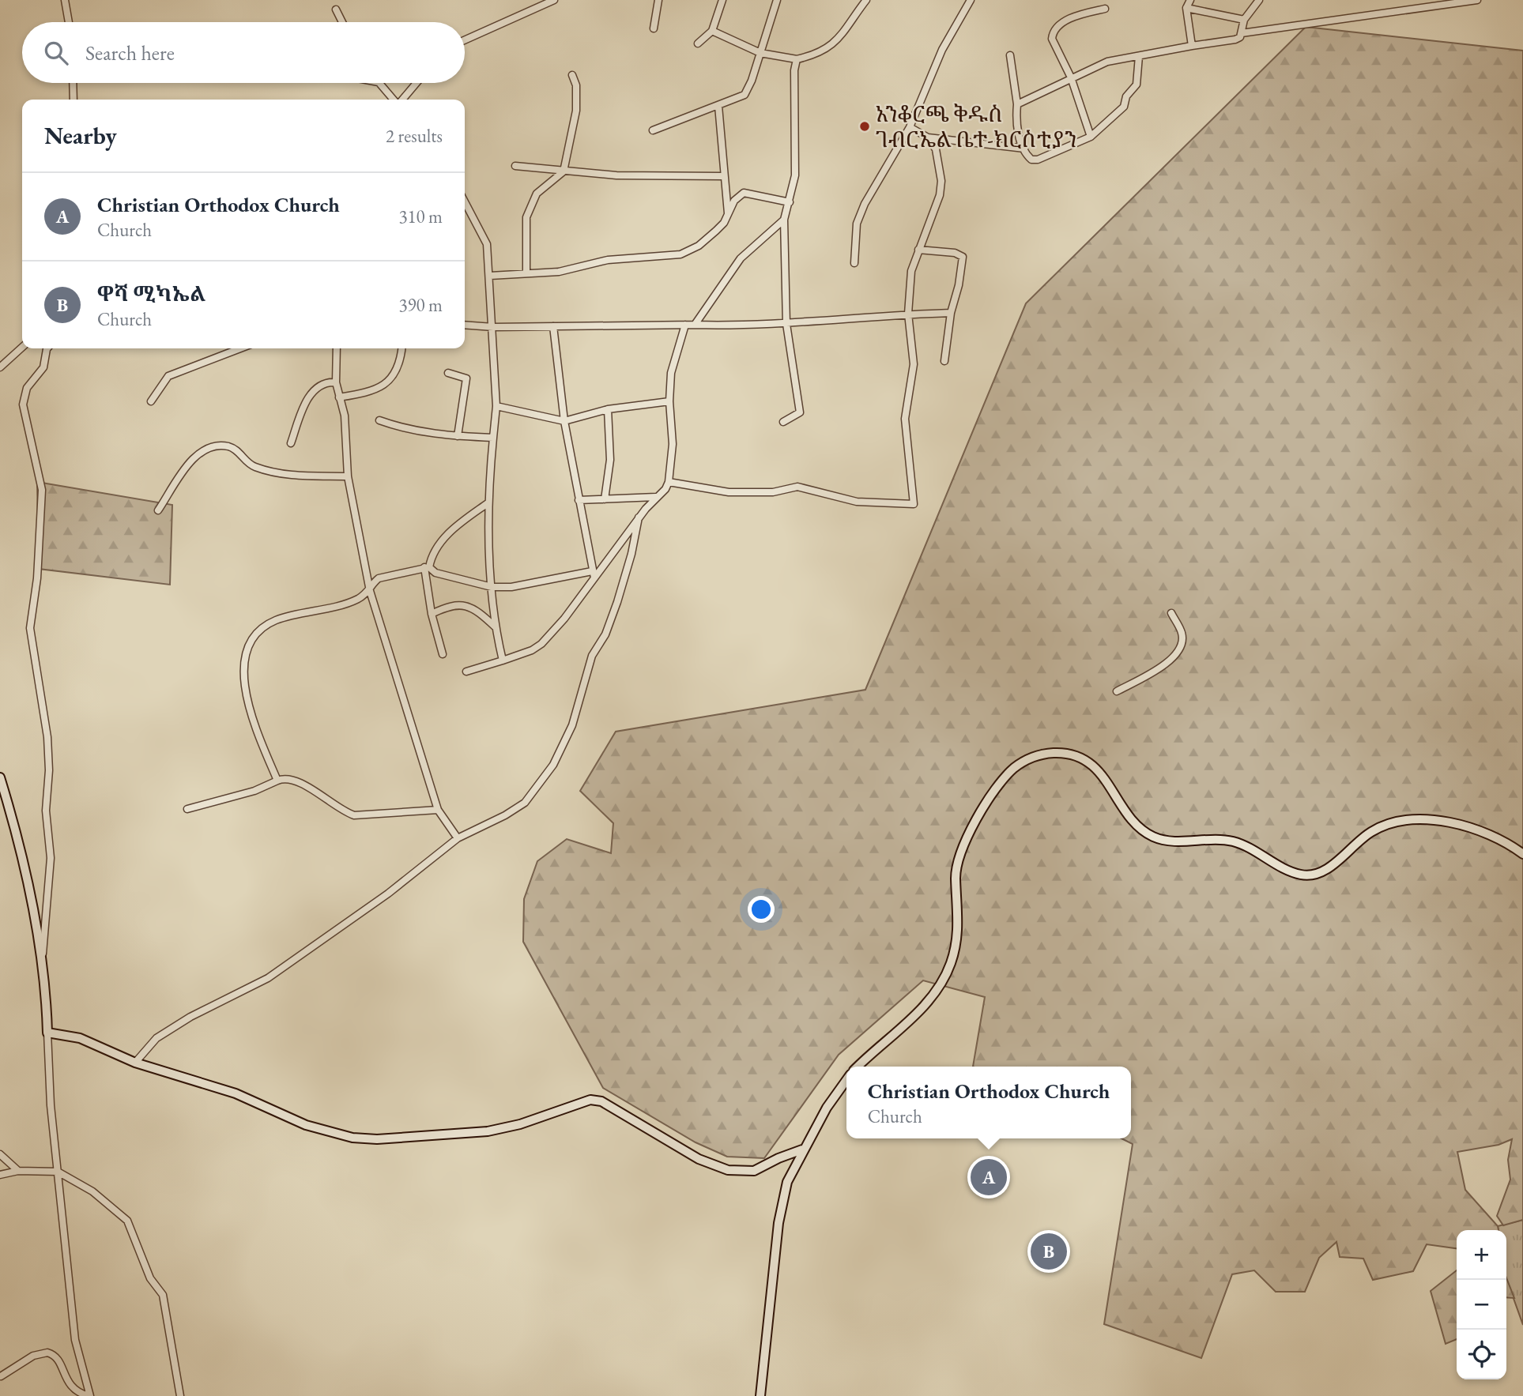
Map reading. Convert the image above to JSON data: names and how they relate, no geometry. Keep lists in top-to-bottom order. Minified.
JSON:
{"places":["አንቆርጫ ቅዱስ ገብርኤል ቤተ-ክርስቲያን"],"page":{"search":"Search here","heading":["Nearby","2 results"],"list":[{"mark":"A","name":"Christian Orthodox Church","note":"Church","value":"310 m"},{"mark":"B","name":"ዋሻ ሚካኤል","note":"Church","value":"390 m"}],"popup":["Christian Orthodox Church","Church"],"pins":["A","B"],"map_buttons":["+","−"]}}
